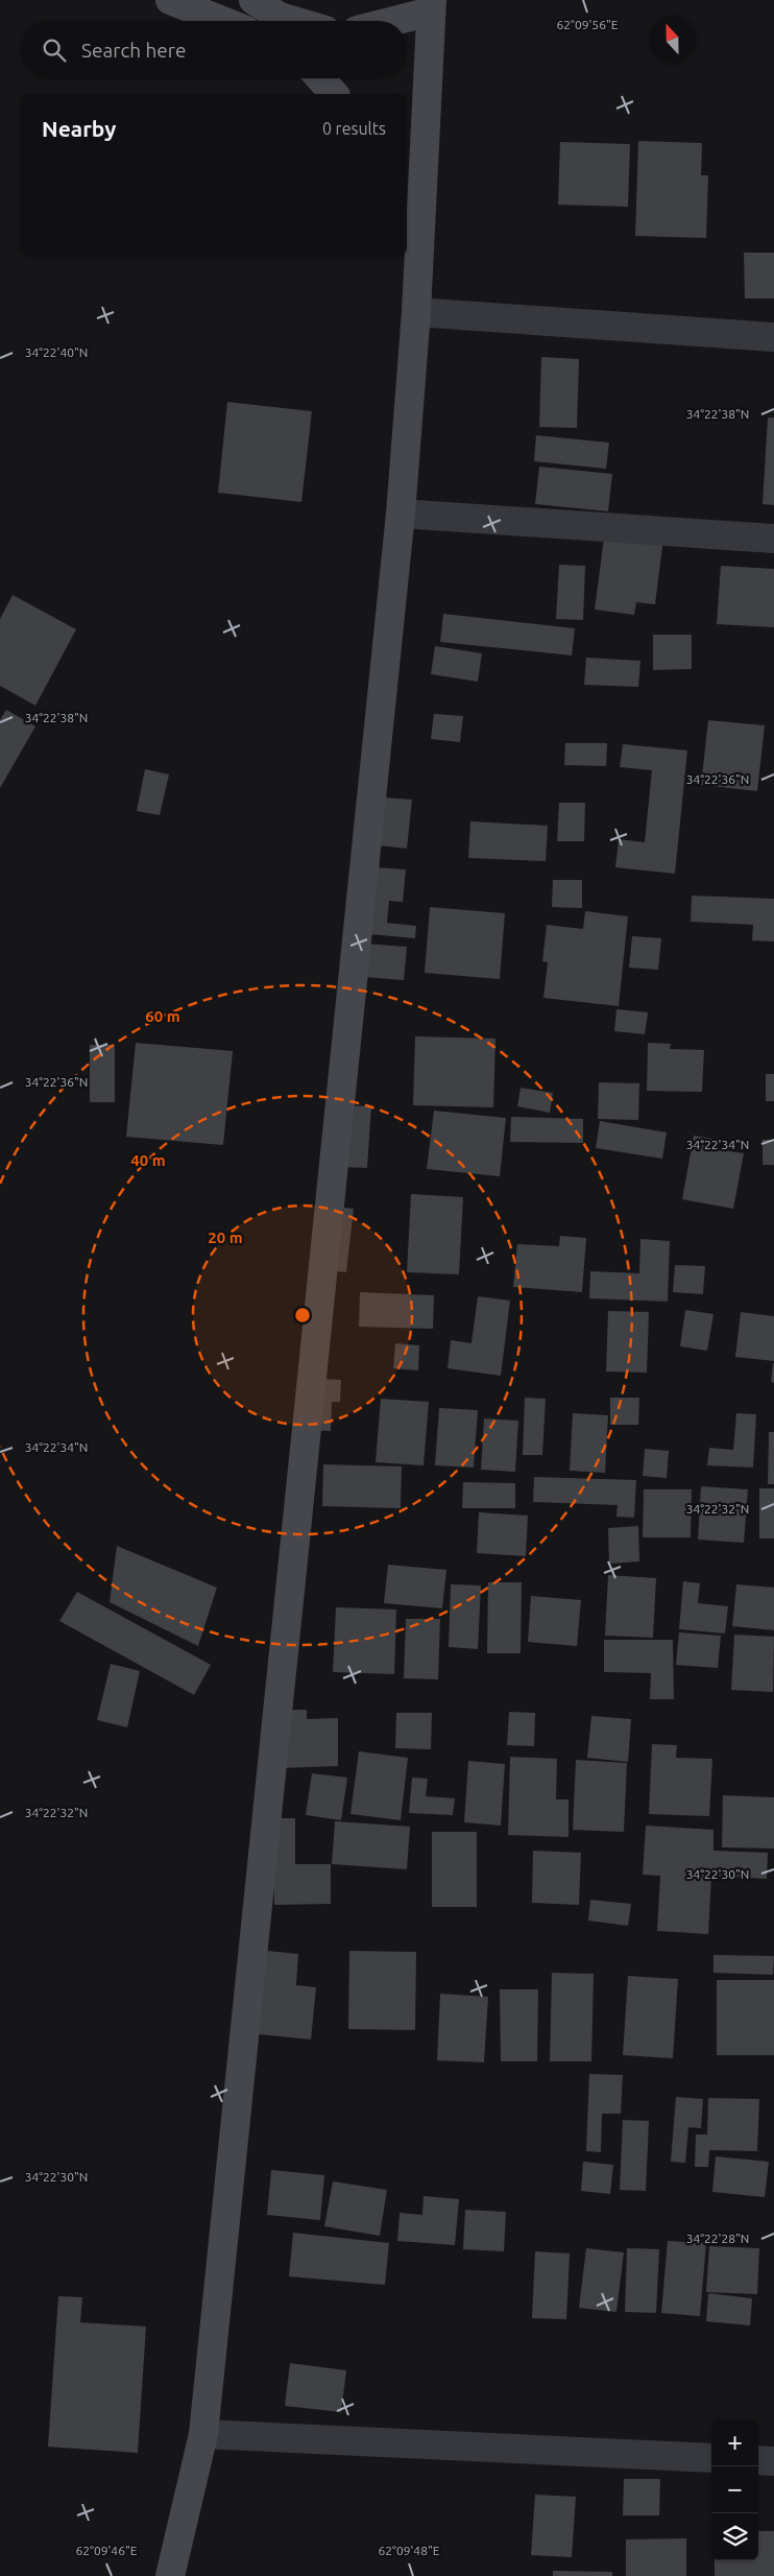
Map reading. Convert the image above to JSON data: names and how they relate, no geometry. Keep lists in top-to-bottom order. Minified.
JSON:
{"north":"top","page":{"search":"Search here","heading":["Nearby","0 results"],"map_buttons":["+","−"]},"coordinates":["62°09'56\"E","34°22'40\"N","34°22'38\"N","34°22'36\"N","34°22'34\"N","34°22'32\"N","34°22'30\"N","34°22'28\"N","62°09'46\"E","62°09'48\"E"],"rings":["60 m","40 m","20 m"]}
